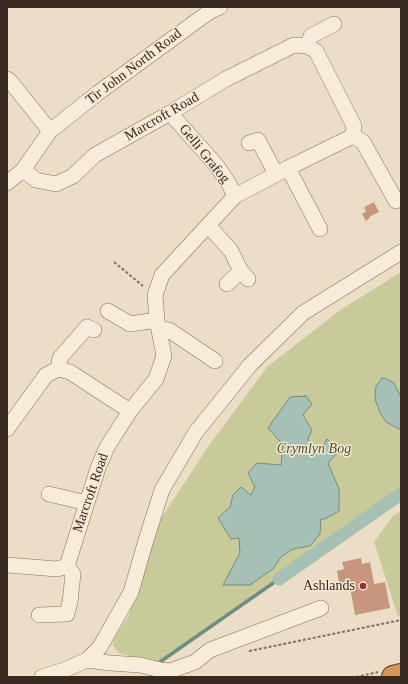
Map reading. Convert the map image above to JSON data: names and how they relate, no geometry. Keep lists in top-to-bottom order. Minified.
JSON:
{"streets":{"street":["Tir John North Road","Marcroft Road","Gelli Grafog"]},"crossings":[["Tir John North Road","Marcroft Road"],["Marcroft Road","Gelli Grafog"]],"parks":["Crymlyn Bog"],"places":["Ashlands"]}
